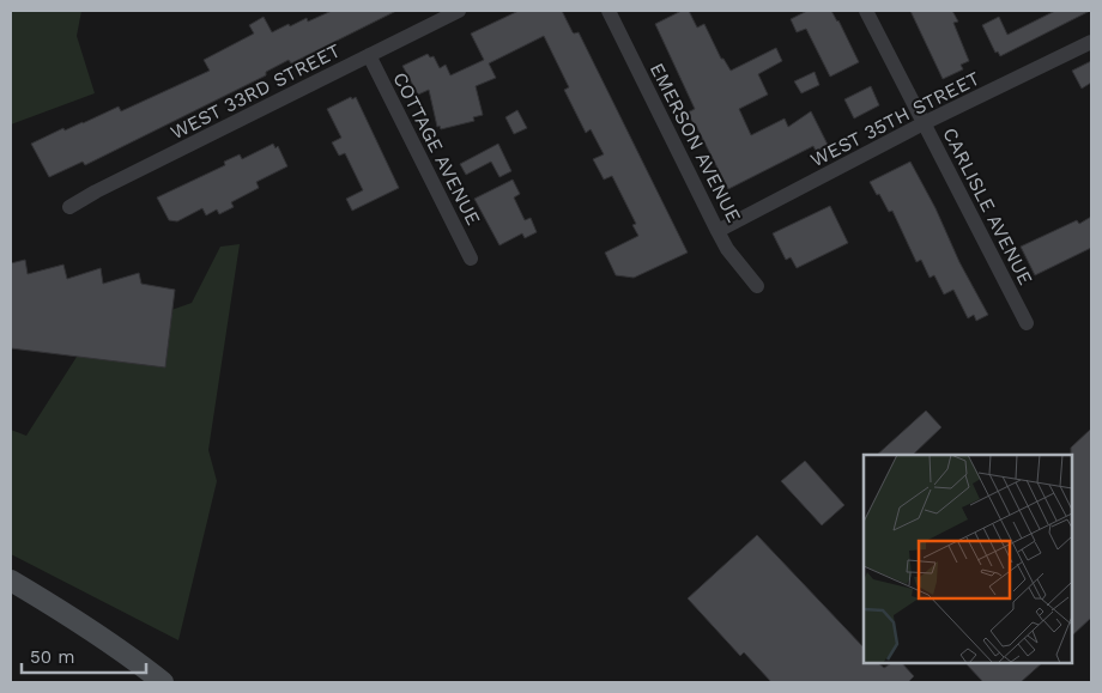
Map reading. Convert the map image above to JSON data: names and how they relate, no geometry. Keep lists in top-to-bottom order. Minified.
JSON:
{"streets":{"street":["WEST 33RD STREET","WEST 35TH STREET","EMERSON AVENUE","COTTAGE AVENUE","CARLISLE AVENUE"]},"crossings":[["WEST 33RD STREET","COTTAGE AVENUE"],["WEST 35TH STREET","EMERSON AVENUE"],["WEST 35TH STREET","CARLISLE AVENUE"]],"scale_bar":"50 m"}
